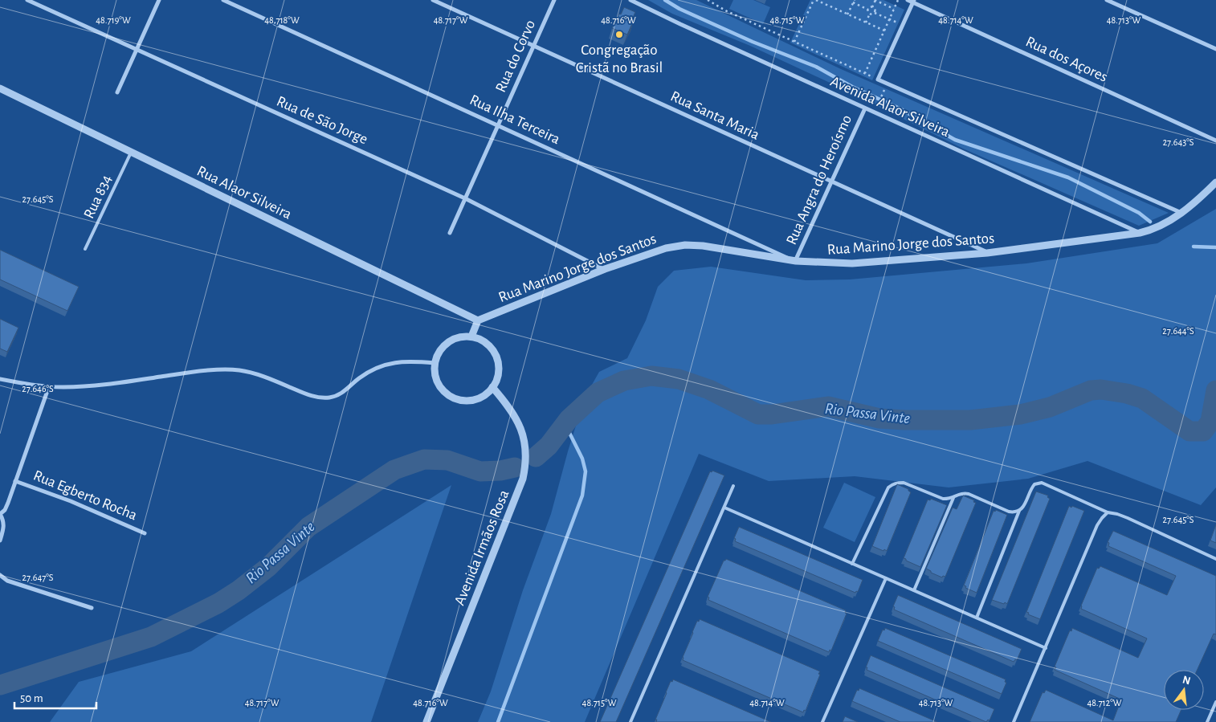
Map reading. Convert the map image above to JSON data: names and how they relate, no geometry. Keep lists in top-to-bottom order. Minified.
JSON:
{"streets":{"street":["Rua do Corvo","Rua dos Açores","Avenida Alaor Silveira","Rua Santa Maria","Rua Ilha Terceira","Rua de São Jorge","Rua Angra do Heroísmo","Rua Alaor Silveira","Rua Marino Jorge dos Santos","Rua Egberto Rocha","Avenida Irmãos Rosa"],"lane":["Rua 834"]},"crossings":[["Rua do Corvo","Rua Santa Maria"],["Rua do Corvo","Rua Ilha Terceira"],["Rua do Corvo","Rua de São Jorge"],["Avenida Alaor Silveira","Rua Angra do Heroísmo"],["Avenida Alaor Silveira","Rua Marino Jorge dos Santos"],["Rua Santa Maria","Rua Angra do Heroísmo"],["Rua Santa Maria","Rua Marino Jorge dos Santos"],["Rua Ilha Terceira","Rua Angra do Heroísmo"],["Rua Ilha Terceira","Rua Marino Jorge dos Santos"],["Rua de São Jorge","Rua Marino Jorge dos Santos"],["Rua Angra do Heroísmo","Rua Marino Jorge dos Santos"],["Rua Alaor Silveira","Rua 834"],["Rua Alaor Silveira","Rua Marino Jorge dos Santos"]],"water":["Rio Passa Vinte"],"places":["Congregação Cristã no Brasil"],"scale_bar":"50 m","north":"top","coordinates":["48.719°W","48.717°W","48.716°W","48.714°W","48.713°W","48.718°W","48.715°W","27.643°S","27.645°S","27.644°S","27.646°S","27.647°S","48.712°W"]}
